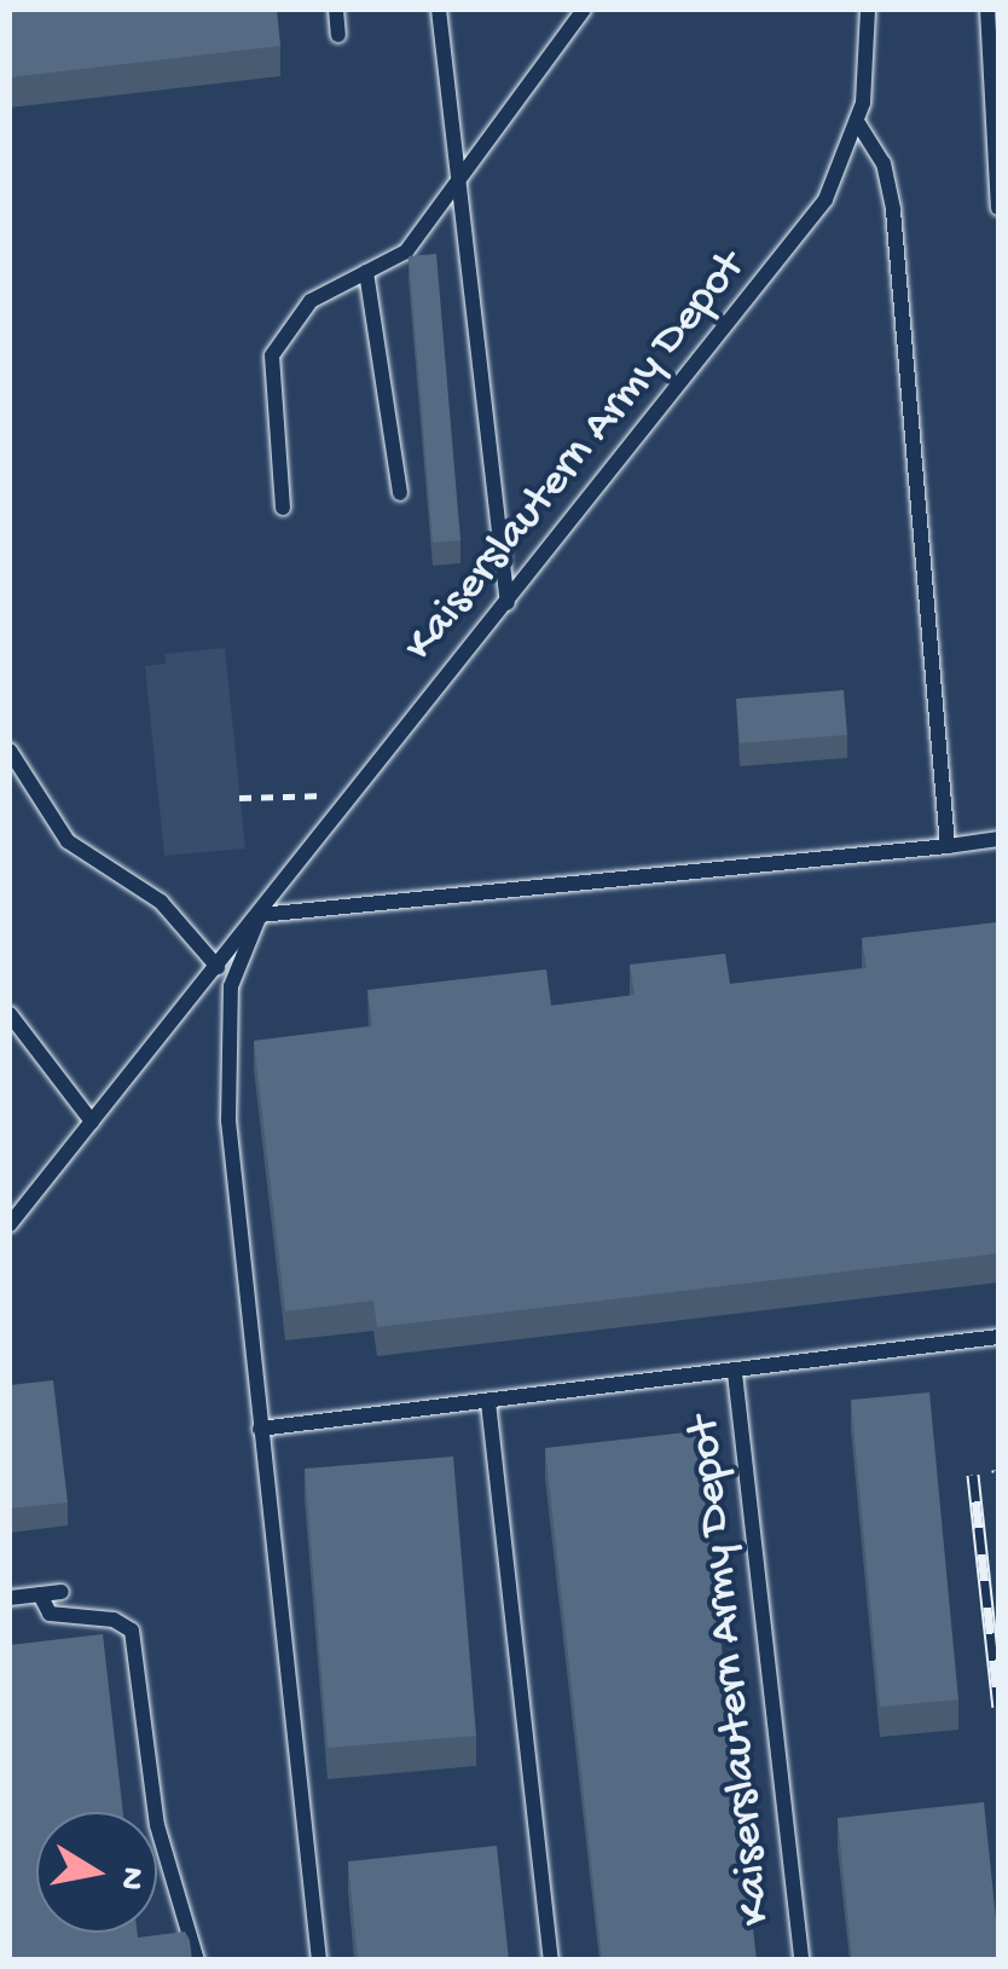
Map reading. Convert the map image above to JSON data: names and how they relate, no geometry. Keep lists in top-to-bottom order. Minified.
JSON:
{"streets":{"lane":["Kaiserslautern Army Depot"]},"north":"right"}
